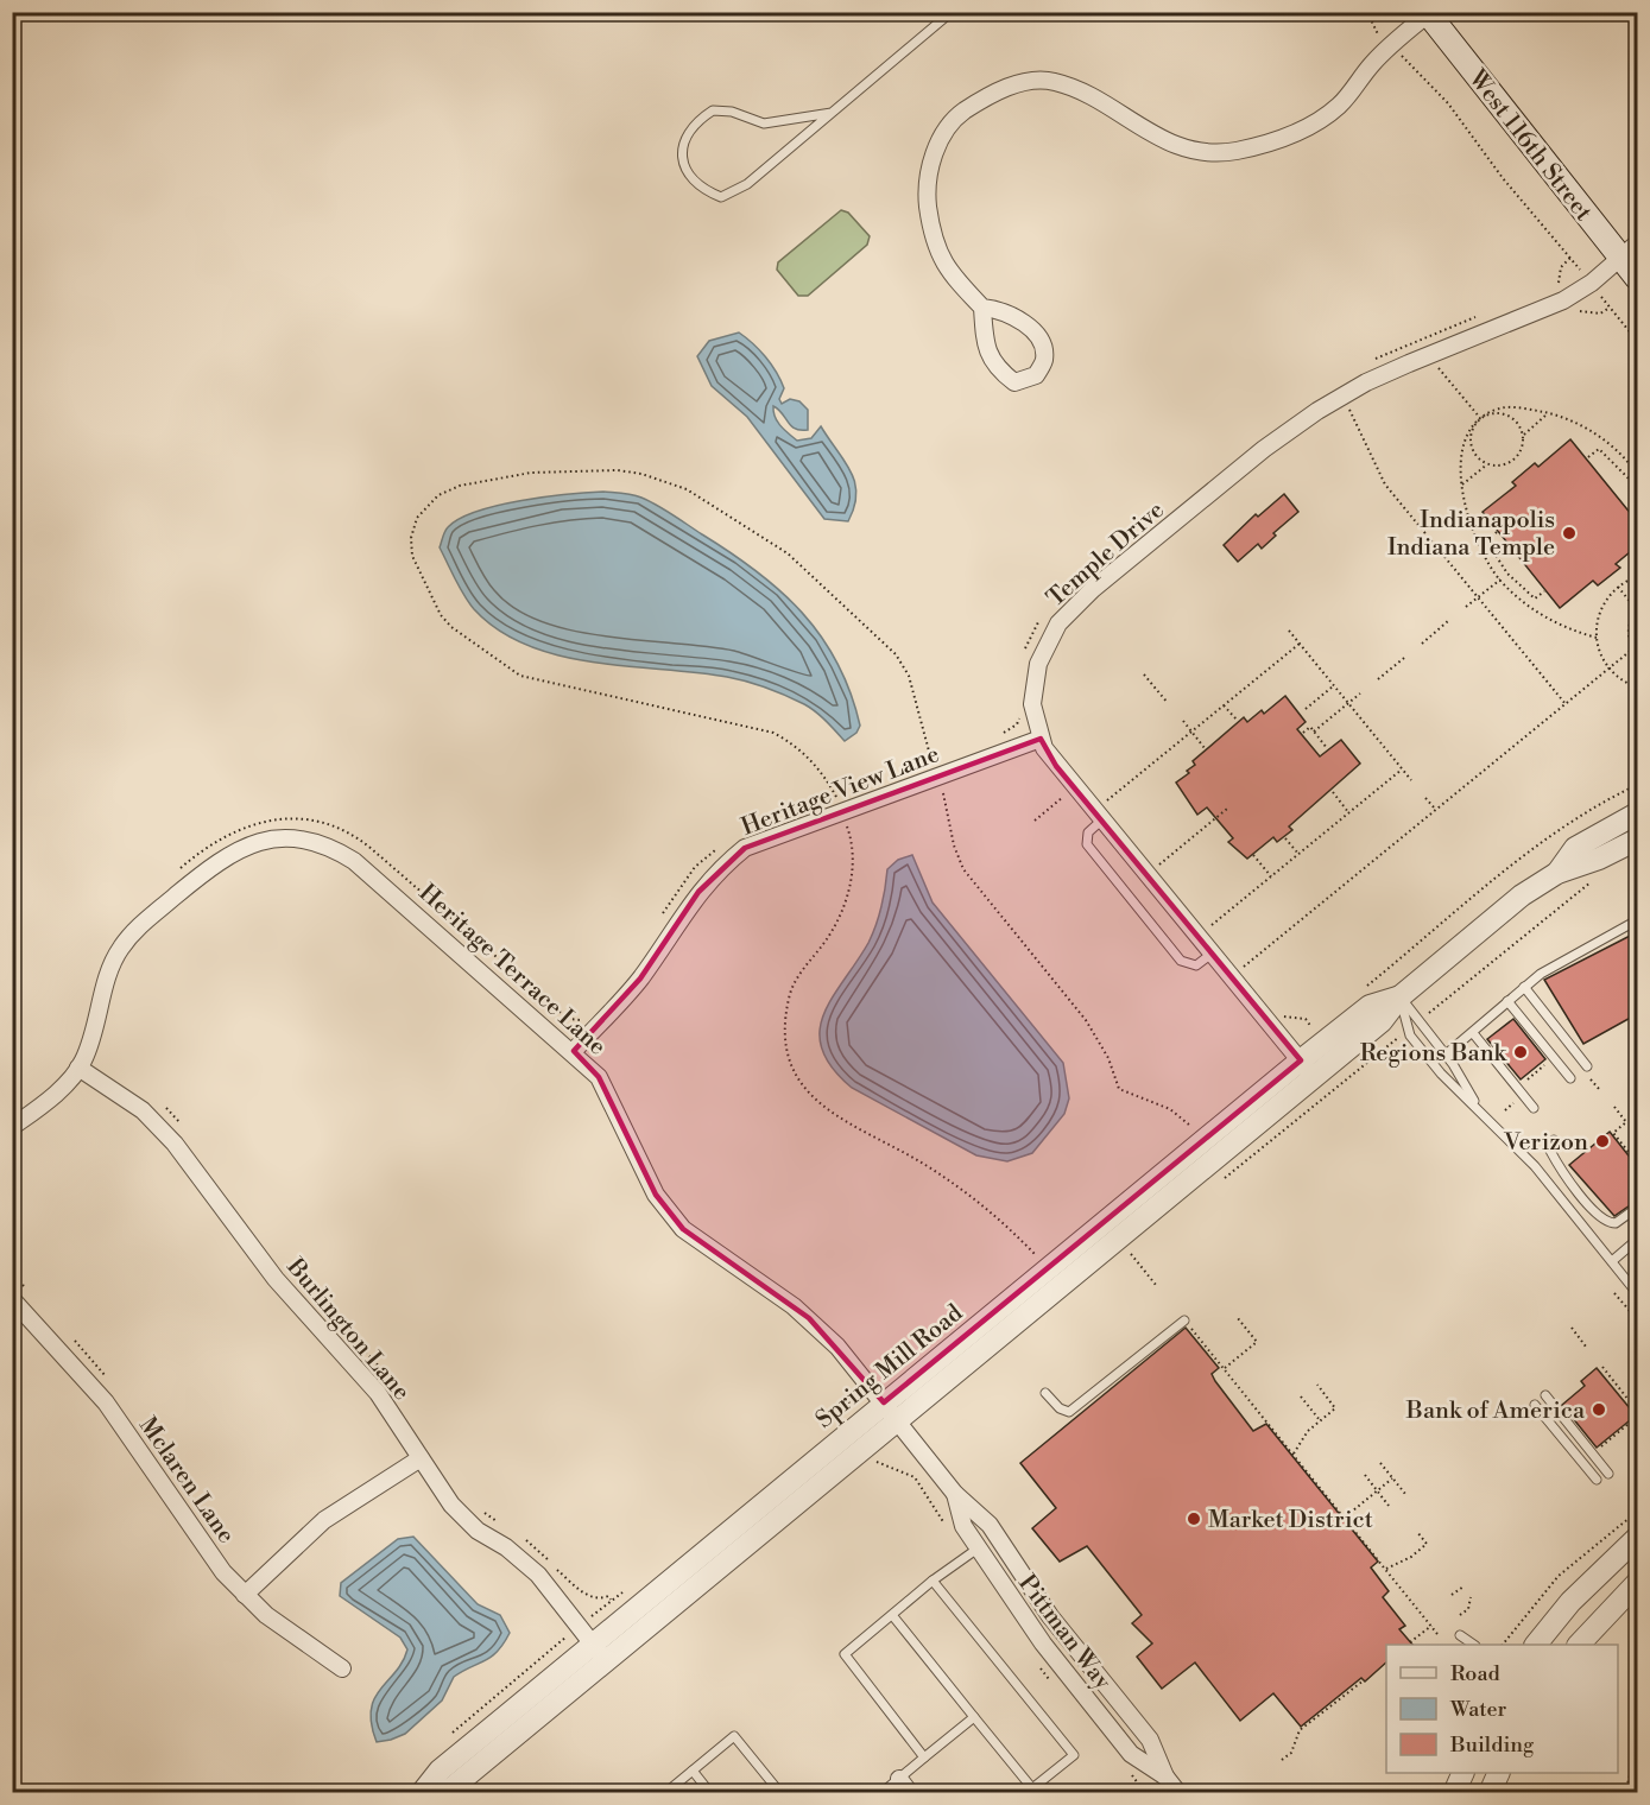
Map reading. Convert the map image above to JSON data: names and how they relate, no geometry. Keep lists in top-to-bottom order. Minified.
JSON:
{"streets":{"main road":["West 116th Street"],"street":["Temple Drive","Heritage View Lane","Heritage Terrace Lane","Burlington Lane","Spring Mill Road","Mclaren Lane","Pittman Way"]},"crossings":[["West 116th Street","Temple Drive"],["Temple Drive","Heritage View Lane"],["Temple Drive","Spring Mill Road"],["Heritage View Lane","Heritage Terrace Lane"],["Heritage Terrace Lane","Burlington Lane"],["Heritage Terrace Lane","Spring Mill Road"],["Heritage Terrace Lane","Pittman Way"],["Burlington Lane","Spring Mill Road"],["Spring Mill Road","Pittman Way"]],"places":["Indianapolis Indiana Temple","Regions Bank","Verizon","Bank of America","Market District"],"legend":["Road","Water","Building"]}
